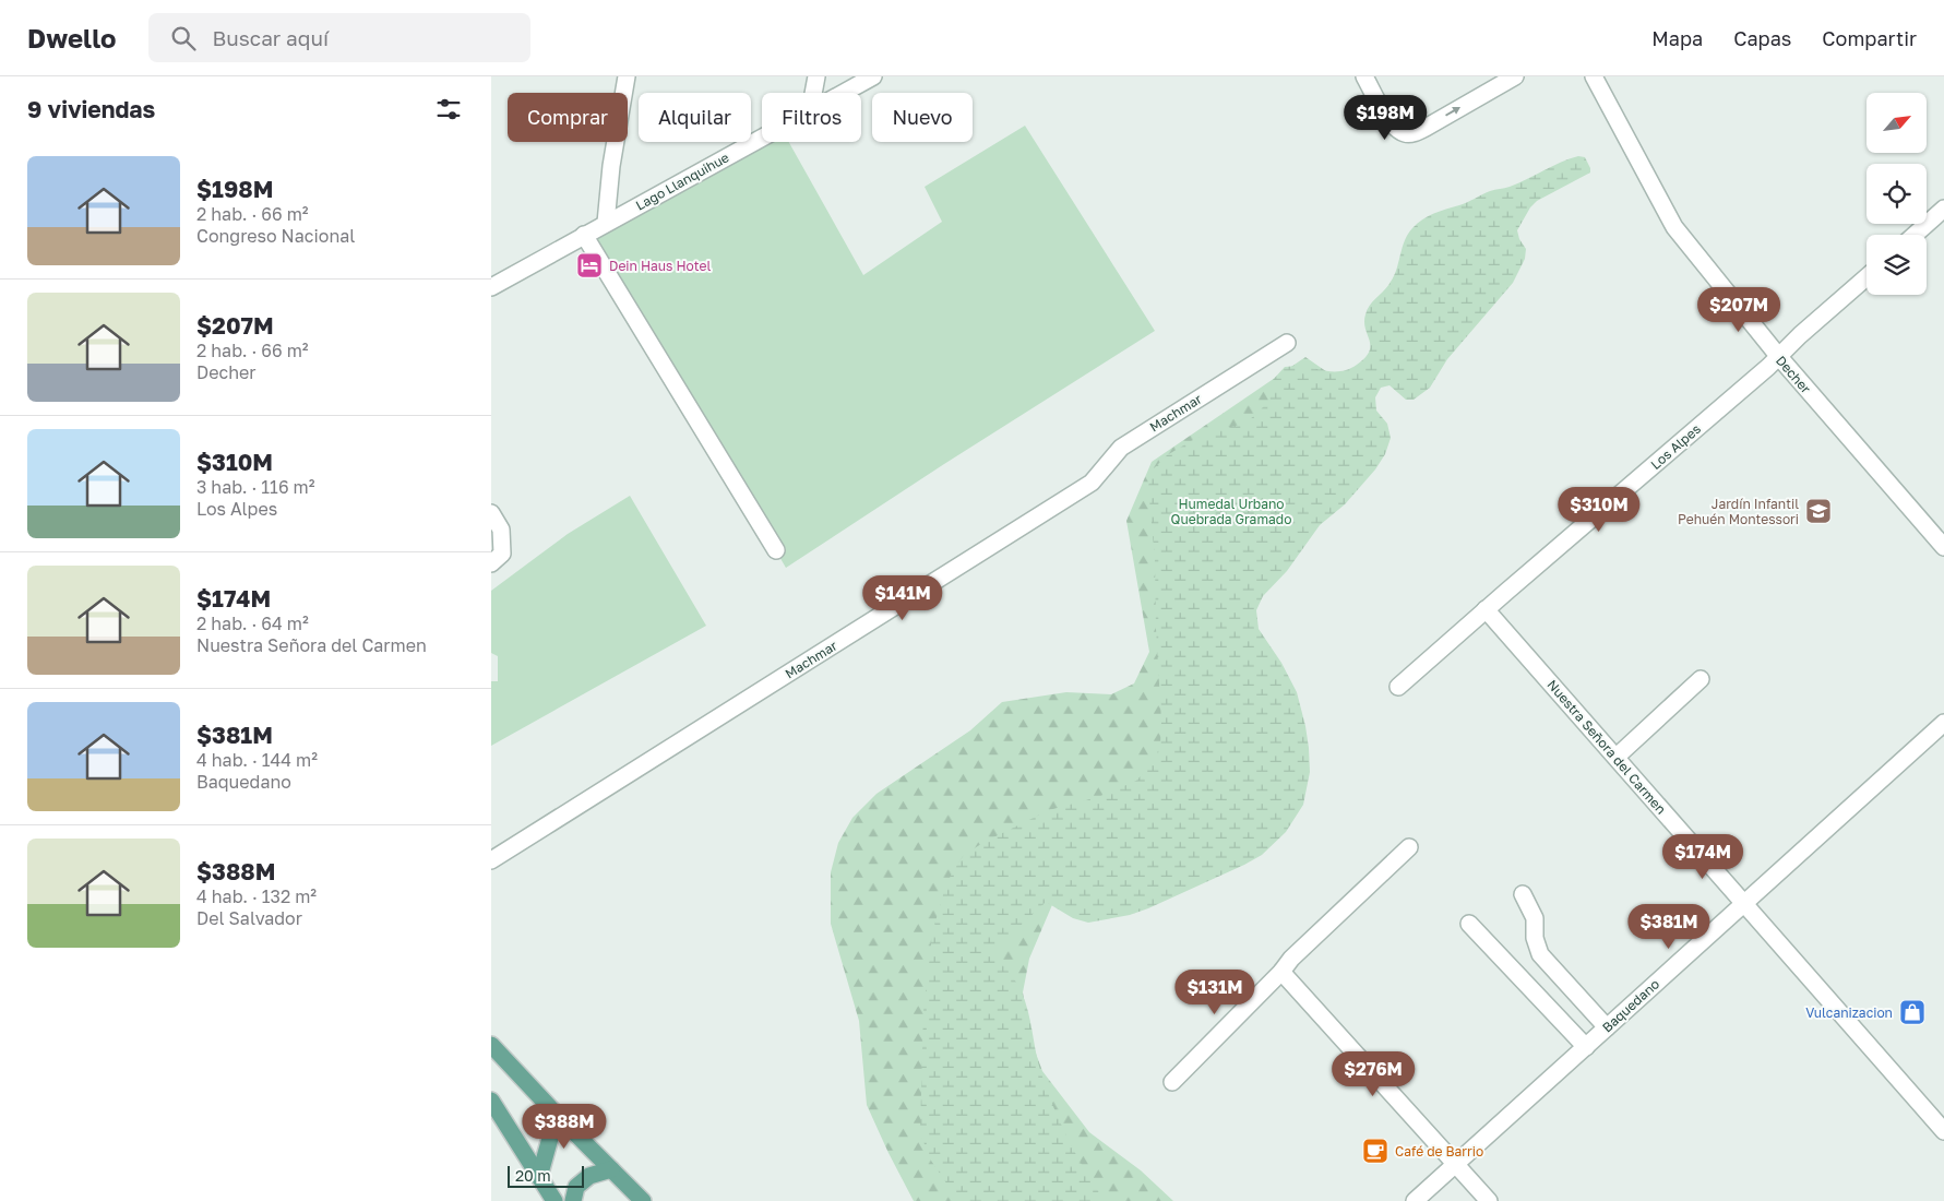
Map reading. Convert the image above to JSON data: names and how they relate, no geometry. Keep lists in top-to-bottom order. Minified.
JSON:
{"streets":{"street":["Lago Llanquihue","Decher","Machmar","Los Alpes","Nuestra Señora del Carmen","Baquedano"]},"crossings":[["Decher","Los Alpes"],["Los Alpes","Nuestra Señora del Carmen"],["Nuestra Señora del Carmen","Baquedano"]],"parks":["Humedal Urbano Quebrada Gramado"],"places":{"hotel":["Dein Haus Hotel"],"school or university":["Jardín Infantil Pehuén Montessori"],"shop":["Vulcanizacion"],"cafe":["Café de Barrio"]},"scale_bar":"20 m","north":"top right","page":{"header":"Dwello","search":"Buscar aquí","nav":["Mapa","Capas","Compartir"],"heading":"9 viviendas","chip":["Comprar","Alquilar","Filtros","Nuevo"],"price":["$198M","$207M","$310M","$141M","$174M","$381M","$131M","$276M","$388M"],"list":[{"name":"$198M","note":"2 hab. · 66 m² · Congreso Nacional"},{"name":"$207M","note":"2 hab. · 66 m² · Decher"},{"name":"$310M","note":"3 hab. · 116 m² · Los Alpes"},{"name":"$174M","note":"2 hab. · 64 m² · Nuestra Señora del Carmen"},{"name":"$381M","note":"4 hab. · 144 m² · Baquedano"},{"name":"$388M","note":"4 hab. · 132 m² · Del Salvador"}],"scale":"20 m"}}
